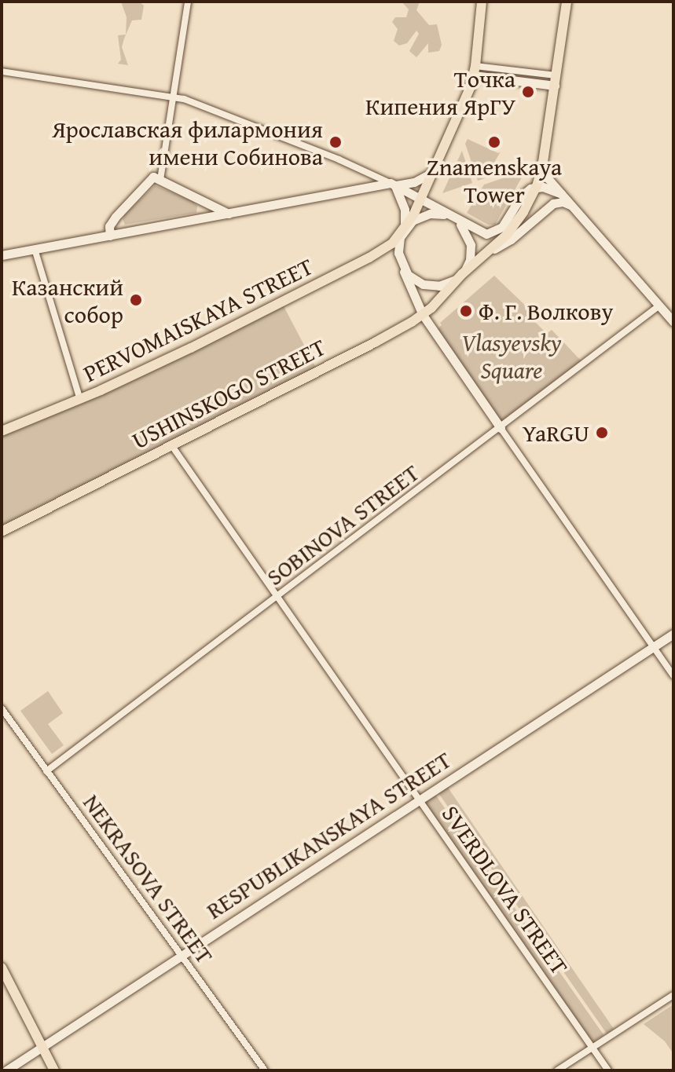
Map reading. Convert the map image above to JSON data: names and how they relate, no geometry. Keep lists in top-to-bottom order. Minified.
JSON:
{"streets":{"main road":["PERVOMAISKAYA STREET","USHINSKOGO STREET","RESPUBLIKANSKAYA STREET"],"street":["SOBINOVA STREET","NEKRASOVA STREET","SVERDLOVA STREET"]},"crossings":[["PERVOMAISKAYA STREET","USHINSKOGO STREET"],["USHINSKOGO STREET","SVERDLOVA STREET"],["SOBINOVA STREET","NEKRASOVA STREET"],["SOBINOVA STREET","SVERDLOVA STREET"],["RESPUBLIKANSKAYA STREET","NEKRASOVA STREET"],["RESPUBLIKANSKAYA STREET","SVERDLOVA STREET"]],"parks":["Vlasyevsky Square"],"places":["Точка Кипения ЯрГУ","Ярославская филармония имени Собинова","Znamenskaya Tower","Казанский собор","Ф. Г. Волкову","YaRGU"]}
